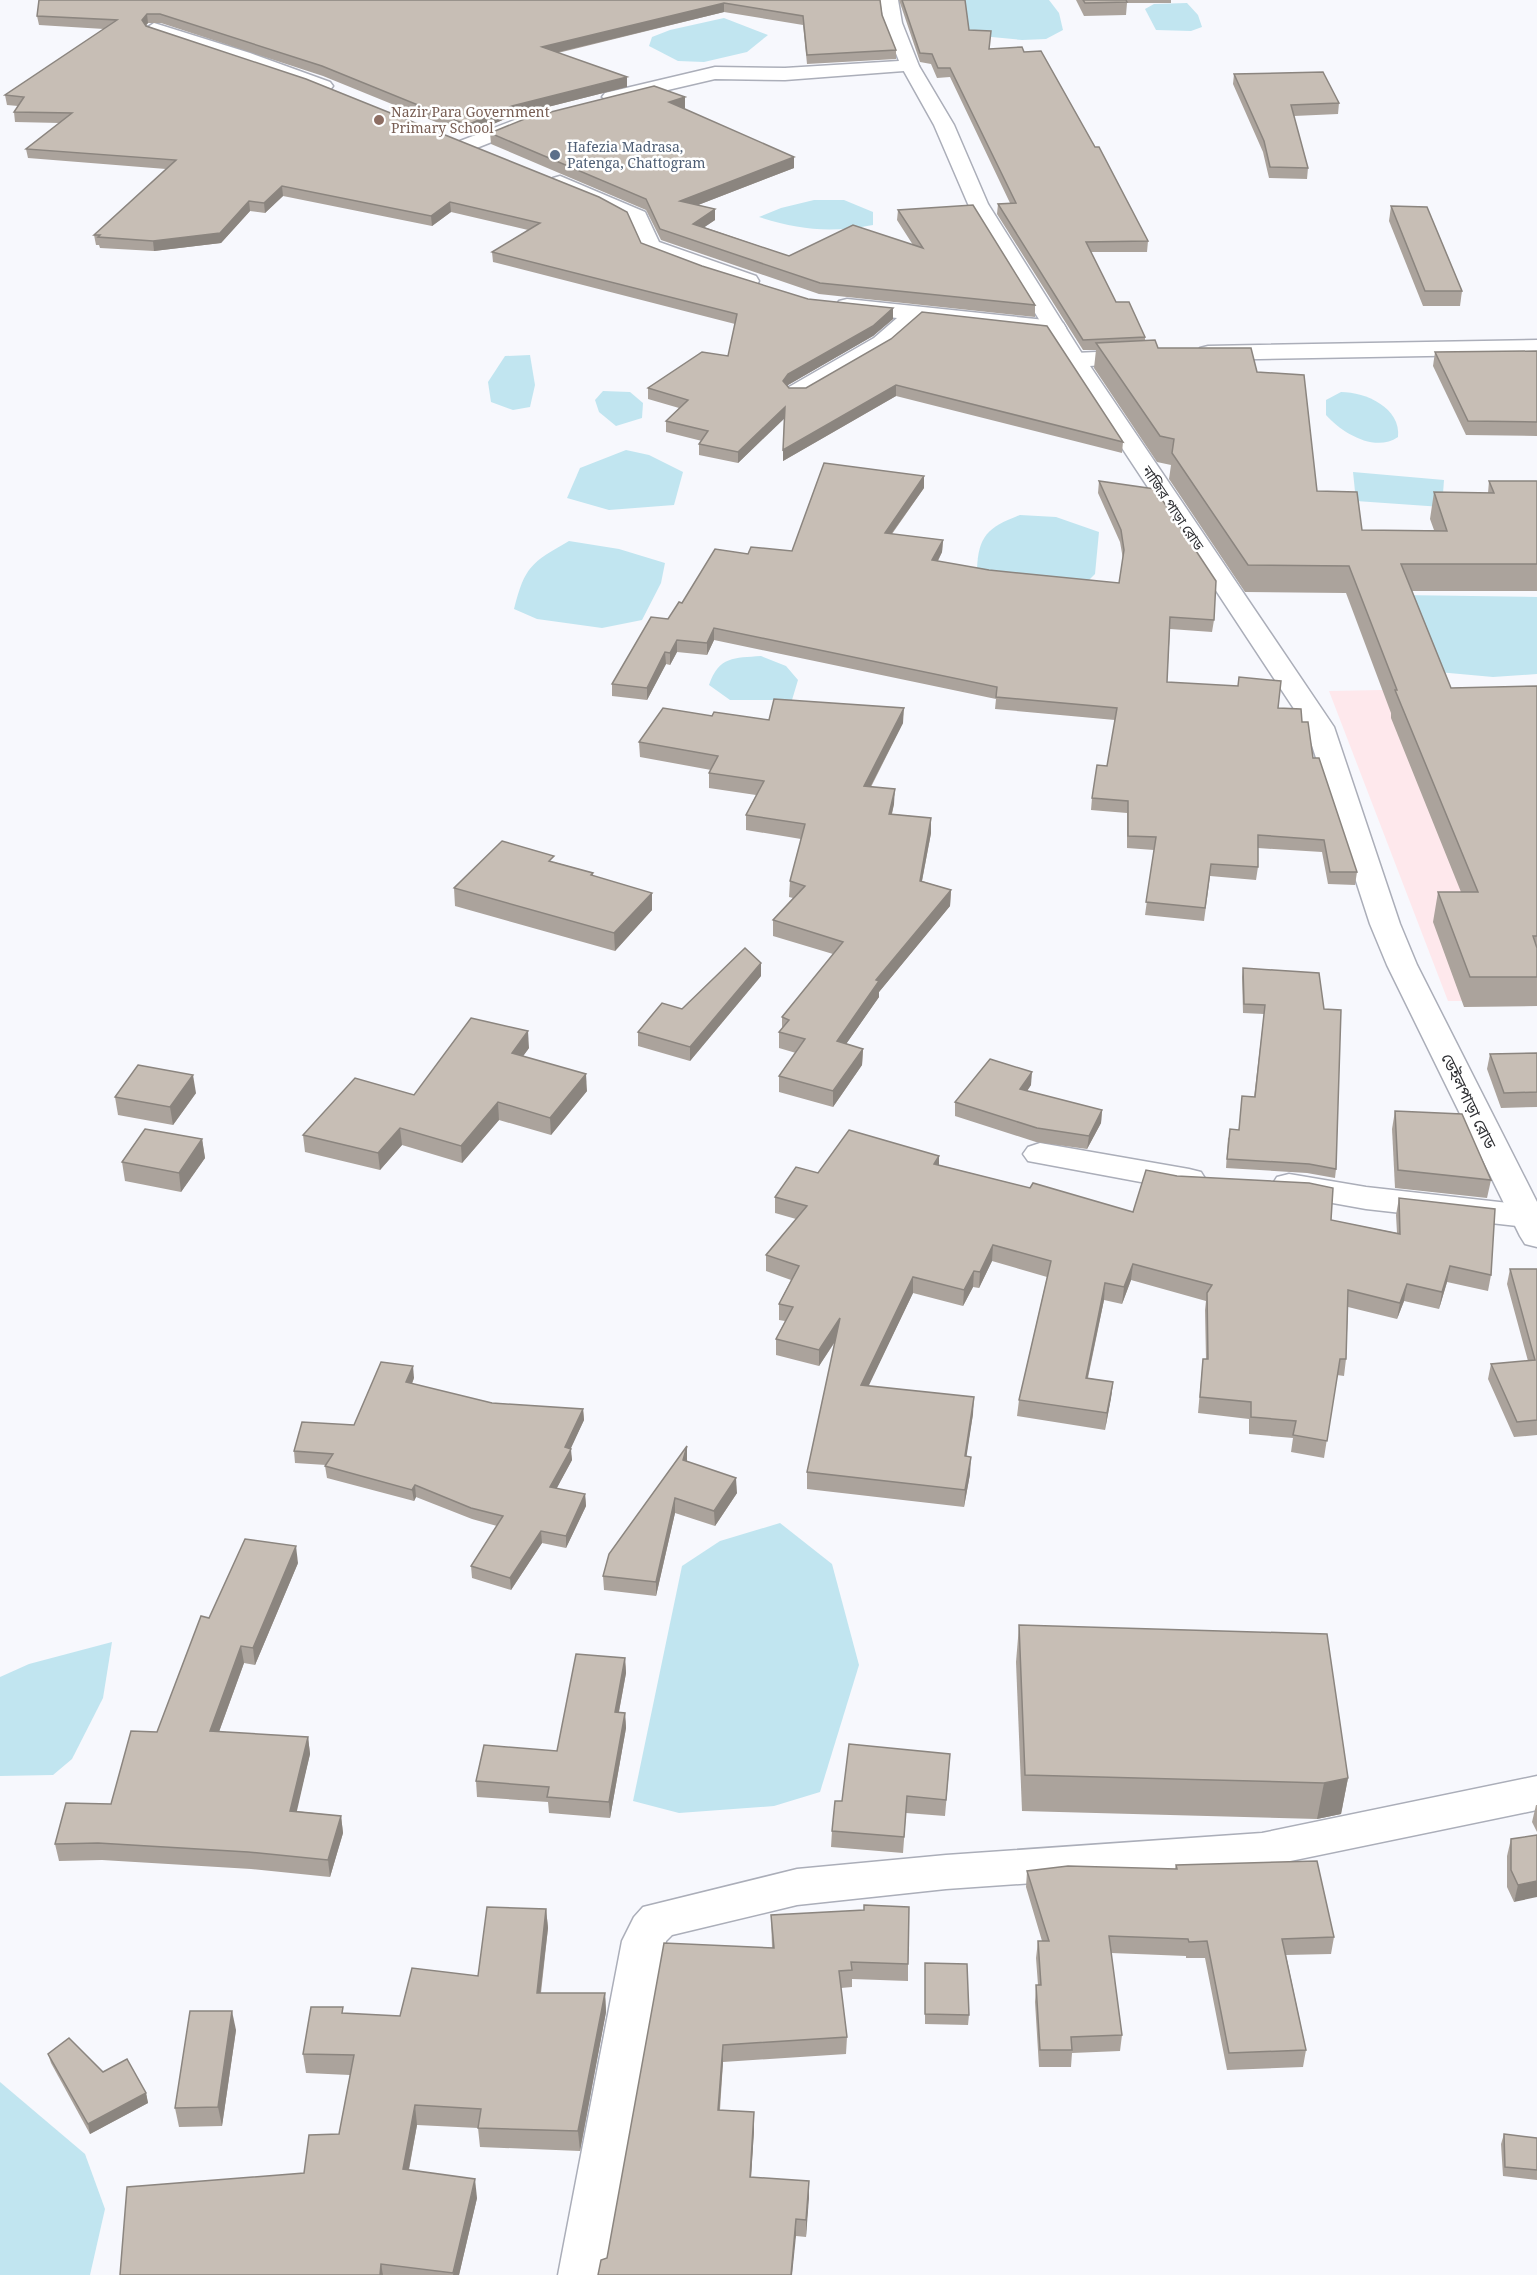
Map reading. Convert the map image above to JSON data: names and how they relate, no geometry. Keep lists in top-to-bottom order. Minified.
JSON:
{"streets":{"street":["নাজির পাড়া রোড","ডেইলপাড়া রোড"]},"crossings":[["নাজির পাড়া রোড","ডেইলপাড়া রোড"]],"places":["Nazir Para Government Primary School","Hafezia Madrasa, Patenga, Chattogram"]}
